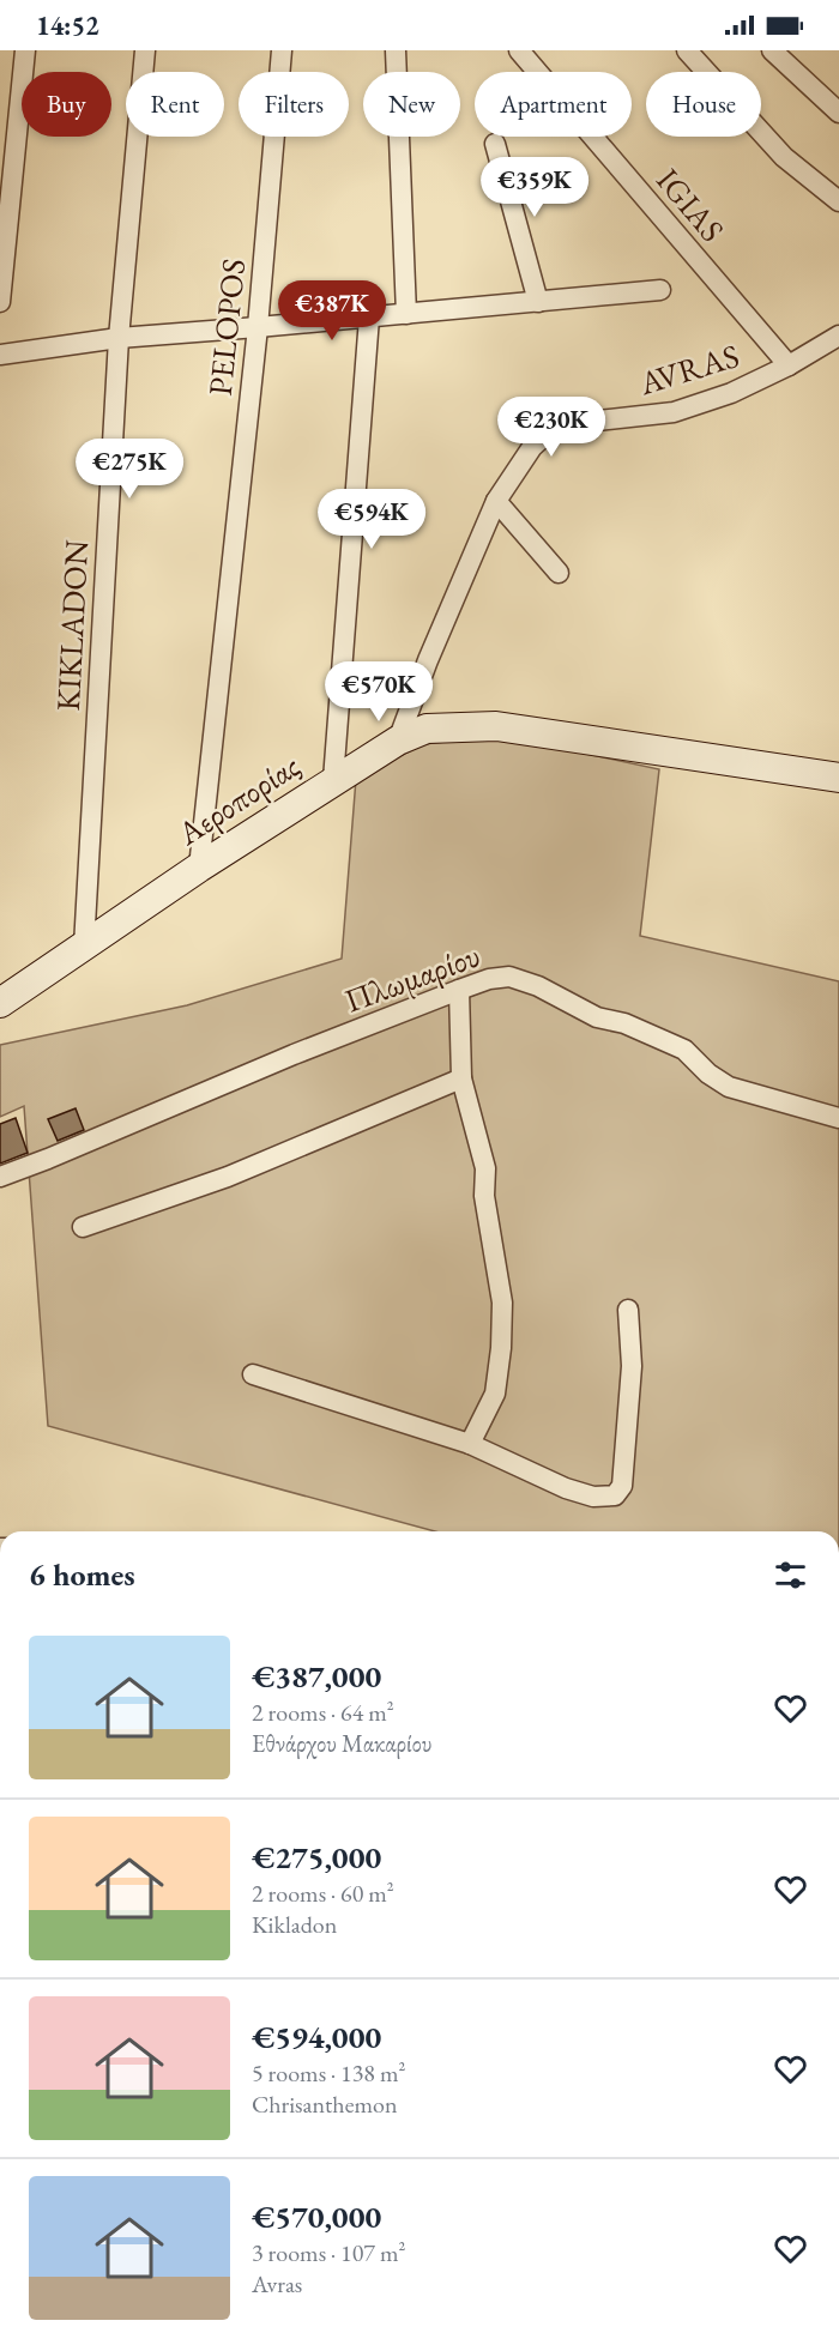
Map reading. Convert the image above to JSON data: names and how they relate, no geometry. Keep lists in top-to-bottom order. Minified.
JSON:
{"streets":{"street":["IGIAS","PELOPOS","AVRAS","KIKLADON","Αεροπορίας","Πλωμαρίου"]},"crossings":[["IGIAS","AVRAS"],["PELOPOS","Αεροπορίας"],["AVRAS","Αεροπορίας"],["KIKLADON","Αεροπορίας"]],"page":{"status":"14:52","chip":["Buy","Rent","Filters","New","Apartment","House"],"price":["€359K","€387K","€230K","€275K","€594K","€570K"],"heading":"6 homes","list":[{"name":"€387,000","note":"2 rooms · 64 m² · Εθνάρχου Μακαρίου"},{"name":"€275,000","note":"2 rooms · 60 m² · Kikladon"},{"name":"€594,000","note":"5 rooms · 138 m² · Chrisanthemon"},{"name":"€570,000","note":"3 rooms · 107 m² · Avras"}]}}
